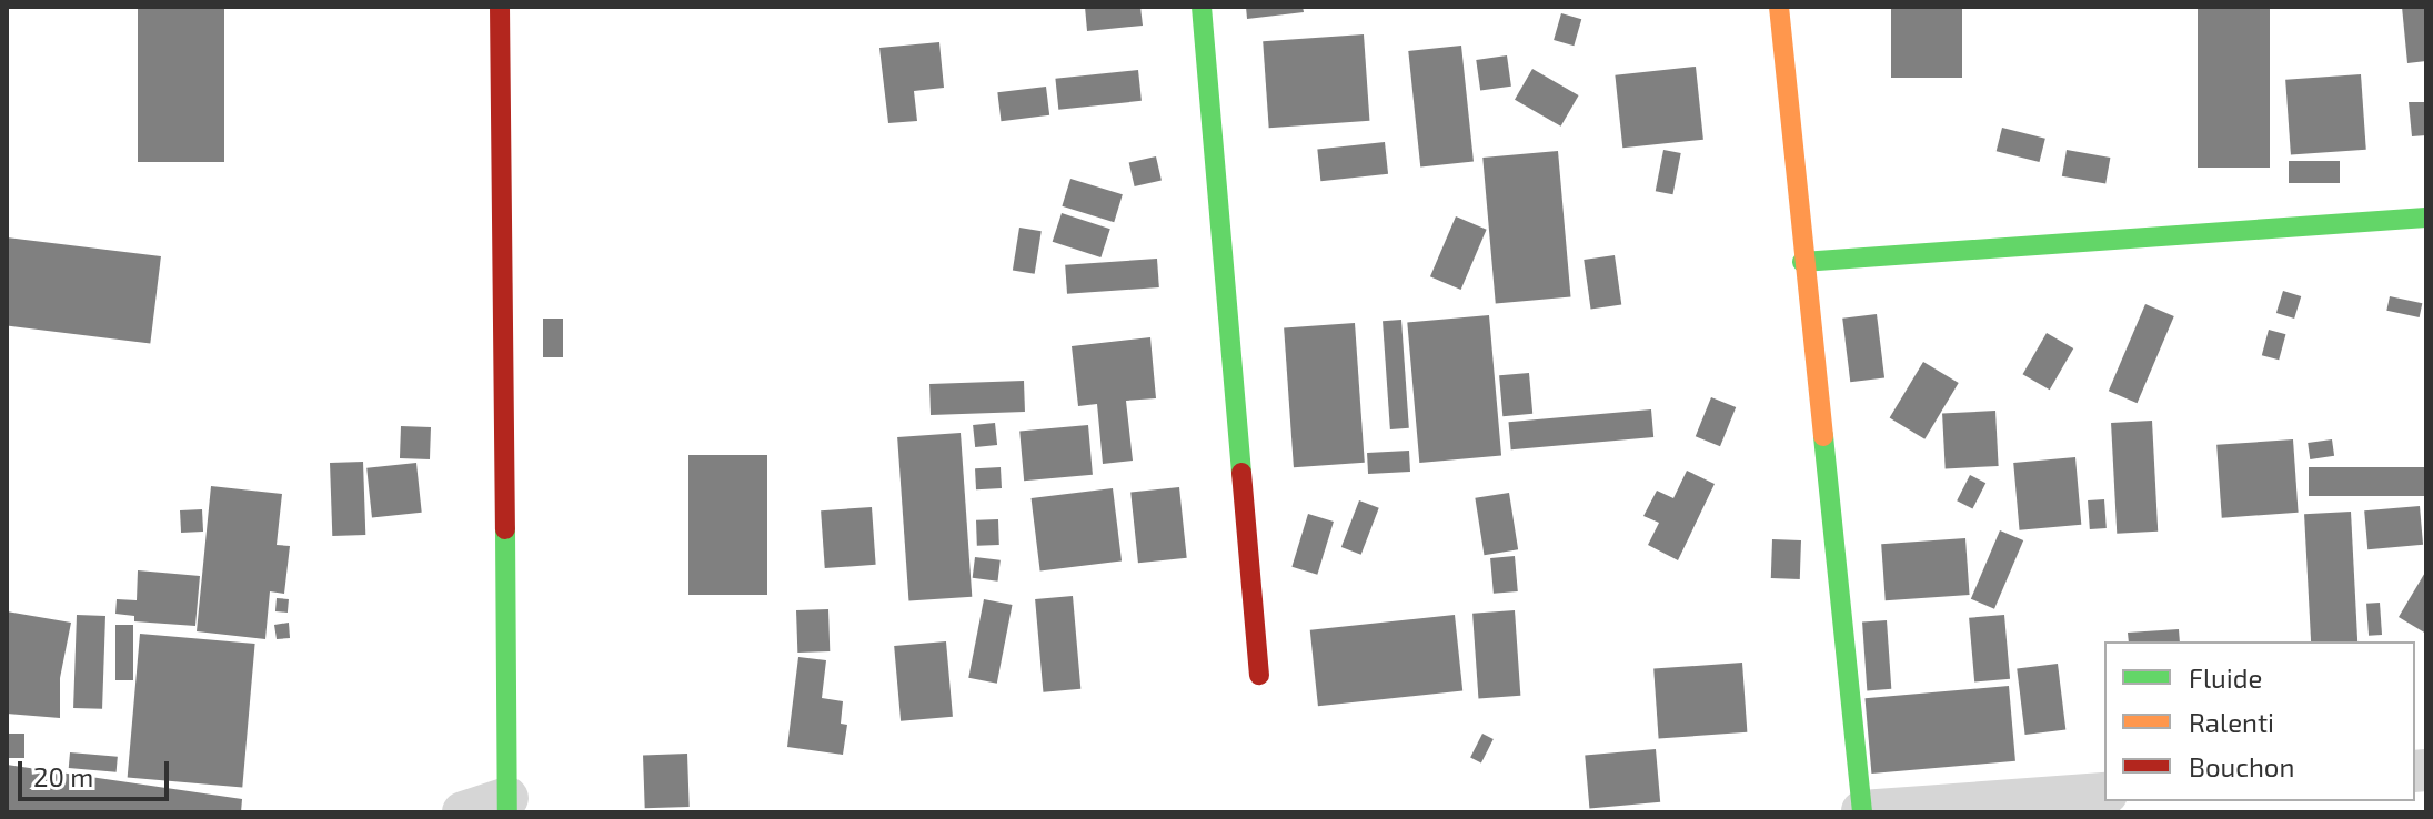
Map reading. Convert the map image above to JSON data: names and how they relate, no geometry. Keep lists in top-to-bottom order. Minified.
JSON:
{"legend":["Fluide","Ralenti","Bouchon"],"scale_bar":"20 m"}
